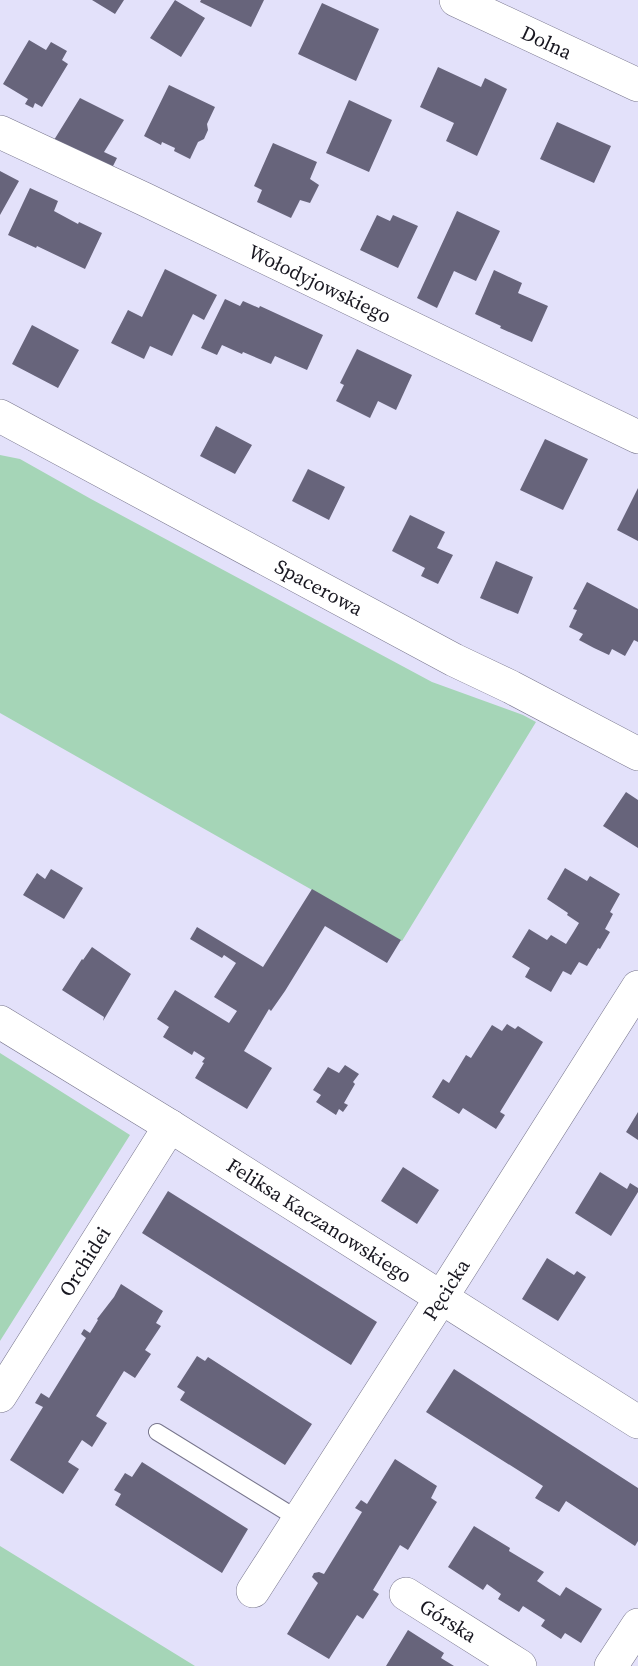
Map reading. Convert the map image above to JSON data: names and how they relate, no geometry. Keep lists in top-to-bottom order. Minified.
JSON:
{"streets":{"street":["Dolna","Wołodyjowskiego","Spacerowa","Feliksa Kaczanowskiego","Orchidei","Pęcicka","Górska"]},"crossings":[["Feliksa Kaczanowskiego","Orchidei"],["Feliksa Kaczanowskiego","Pęcicka"]]}
